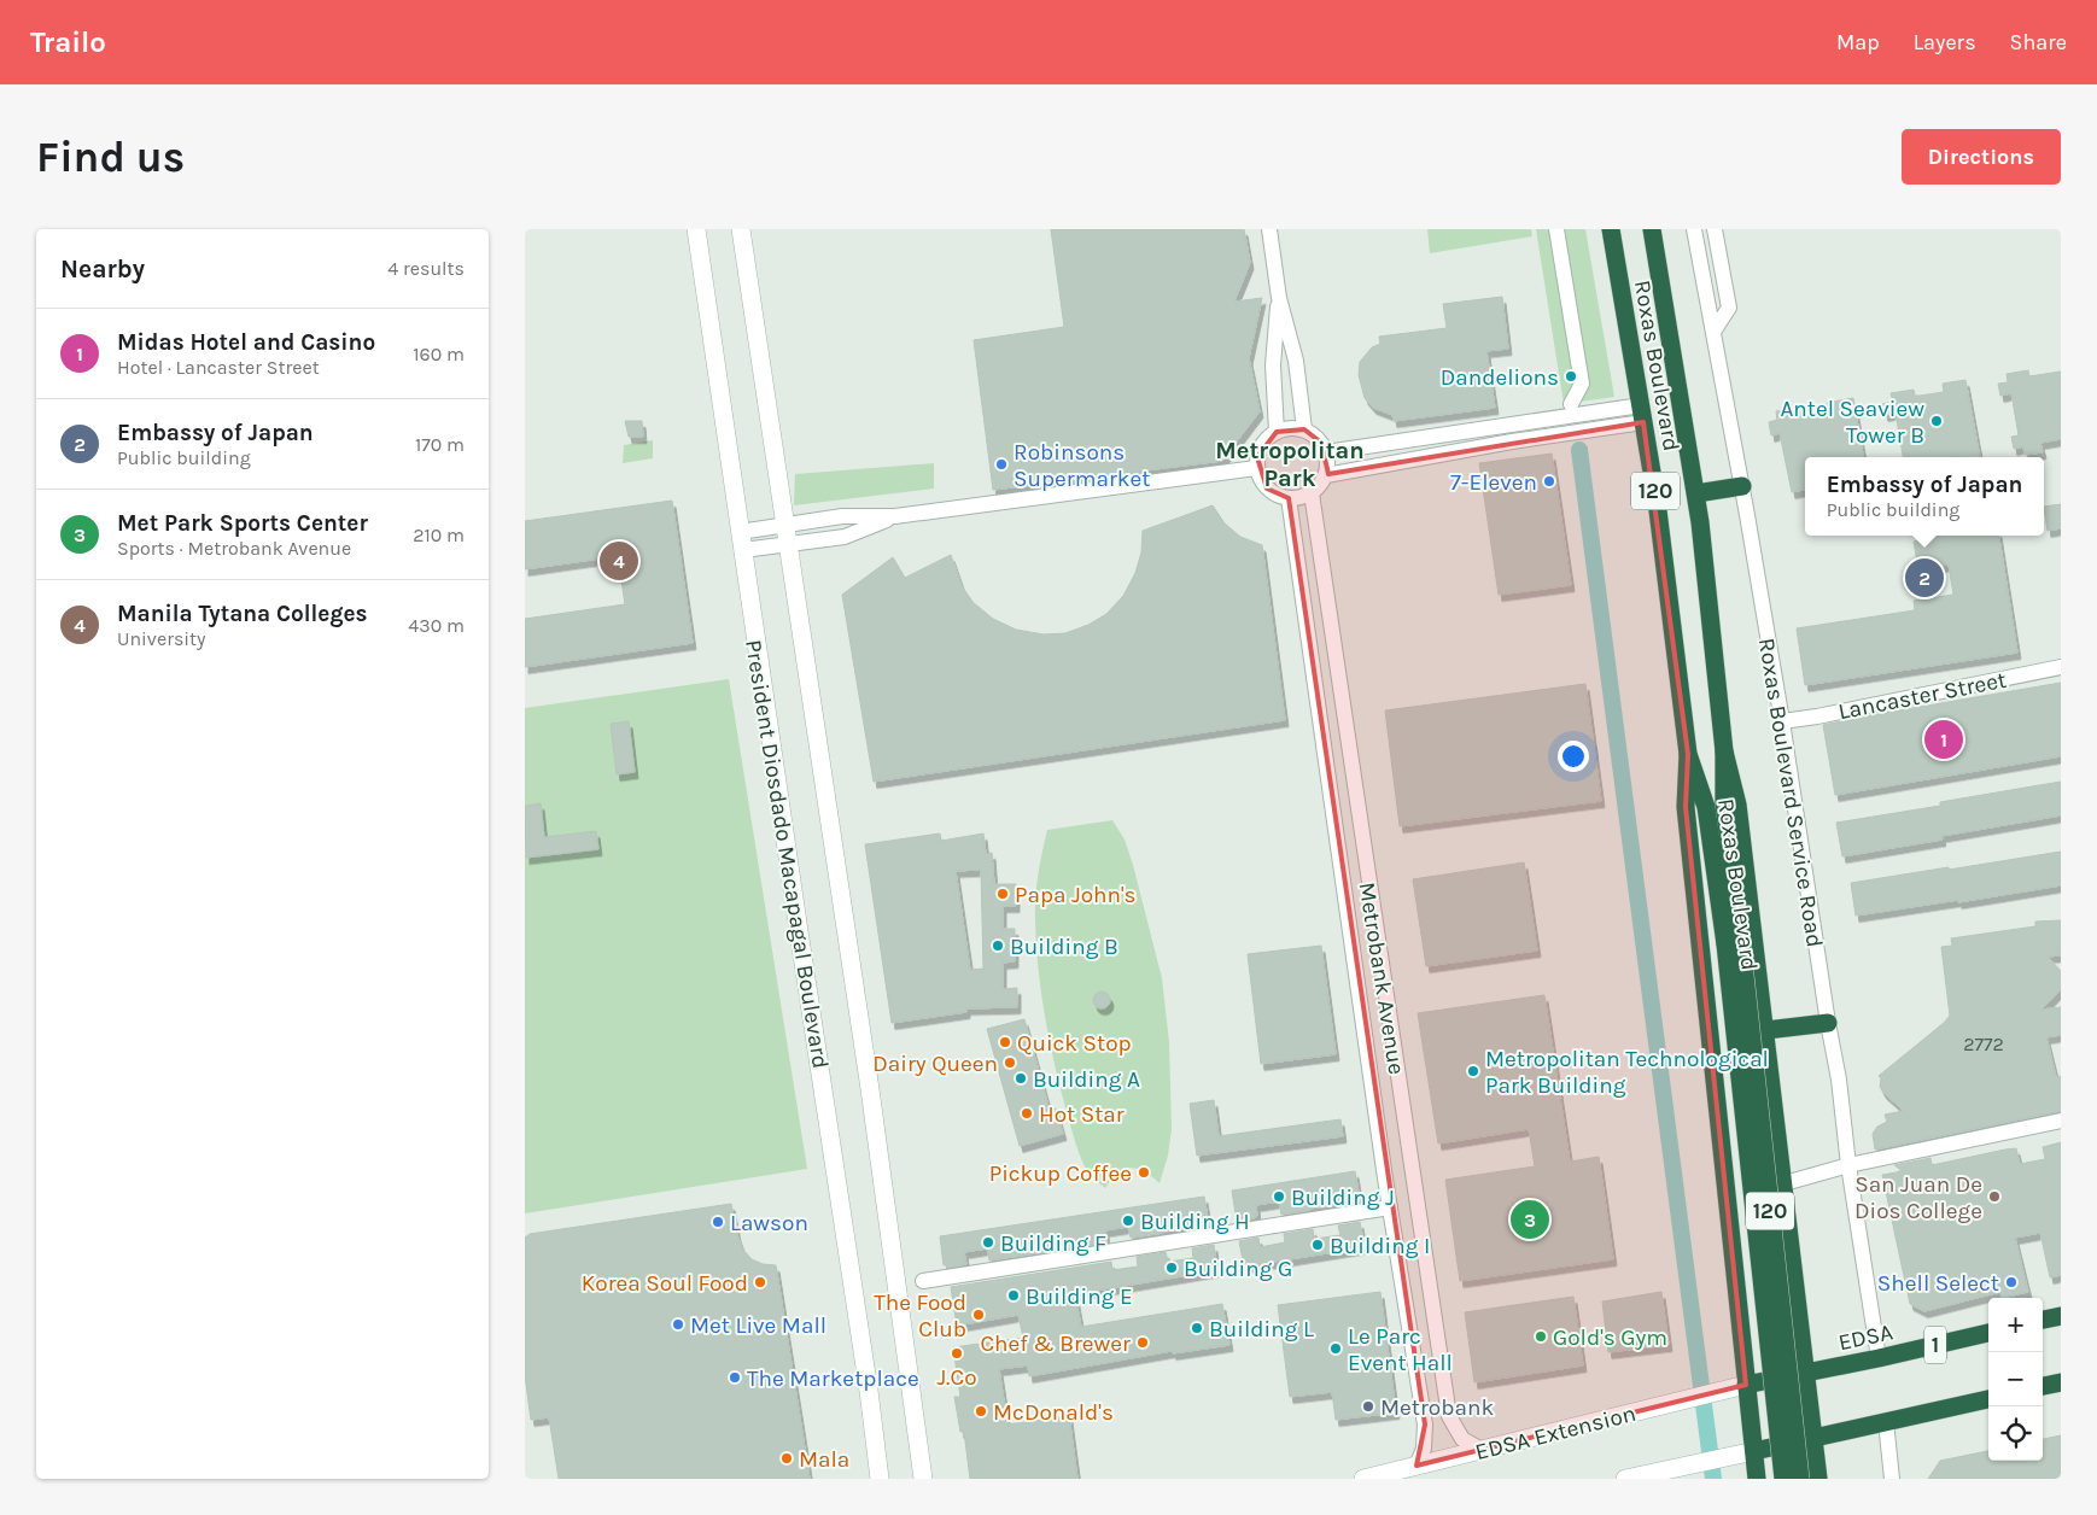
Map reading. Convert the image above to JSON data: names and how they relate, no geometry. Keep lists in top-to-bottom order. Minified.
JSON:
{"streets":{"highway":["Roxas Boulevard","120","EDSA","1"],"main road":["President Diosdado Macapagal Boulevard","EDSA Extension"],"street":["Lancaster Street","Roxas Boulevard Service Road","Metrobank Avenue"]},"crossings":[["Roxas Boulevard","120"],["120","EDSA"],["120","EDSA Extension"],["Lancaster Street","Roxas Boulevard Service Road"],["Roxas Boulevard Service Road","EDSA"],["Metrobank Avenue","EDSA Extension"],["EDSA","EDSA Extension"]],"districts":["Metropolitan Park"],"places":["Dandelions","Antel Seaview Tower B","Robinsons Supermarket","7-Eleven","Papa John's","Building B","Quick Stop","Dairy Queen","Metropolitan Technological Park Building","Building A","Hot Star","Pickup Coffee","Building J","San Juan De Dios College","Building H","Lawson","Building F","Building I","Building G","Korea Soul Food","Shell Select","Building E","The Food Club","Met Live Mall","Building L","Gold's Gym","Chef & Brewer","Le Parc Event Hall","J.Co","The Marketplace","Metrobank","McDonald's","Mala"],"house_numbers":["2772"],"page":{"header":"Trailo","nav":["Map","Layers","Share"],"buttons":"Directions","title":"Find us","heading":["Nearby","4 results"],"list":[{"mark":"1","name":"Midas Hotel and Casino","note":"Hotel · Lancaster Street","value":"160 m"},{"mark":"2","name":"Embassy of Japan","note":"Public building","value":"170 m"},{"mark":"3","name":"Met Park Sports Center","note":"Sports · Metrobank Avenue","value":"210 m"},{"mark":"4","name":"Manila Tytana Colleges","note":"University","value":"430 m"}],"popup":["Embassy of Japan","Public building"],"pins":["4","2","1","3"],"map_buttons":["+","−"]}}
